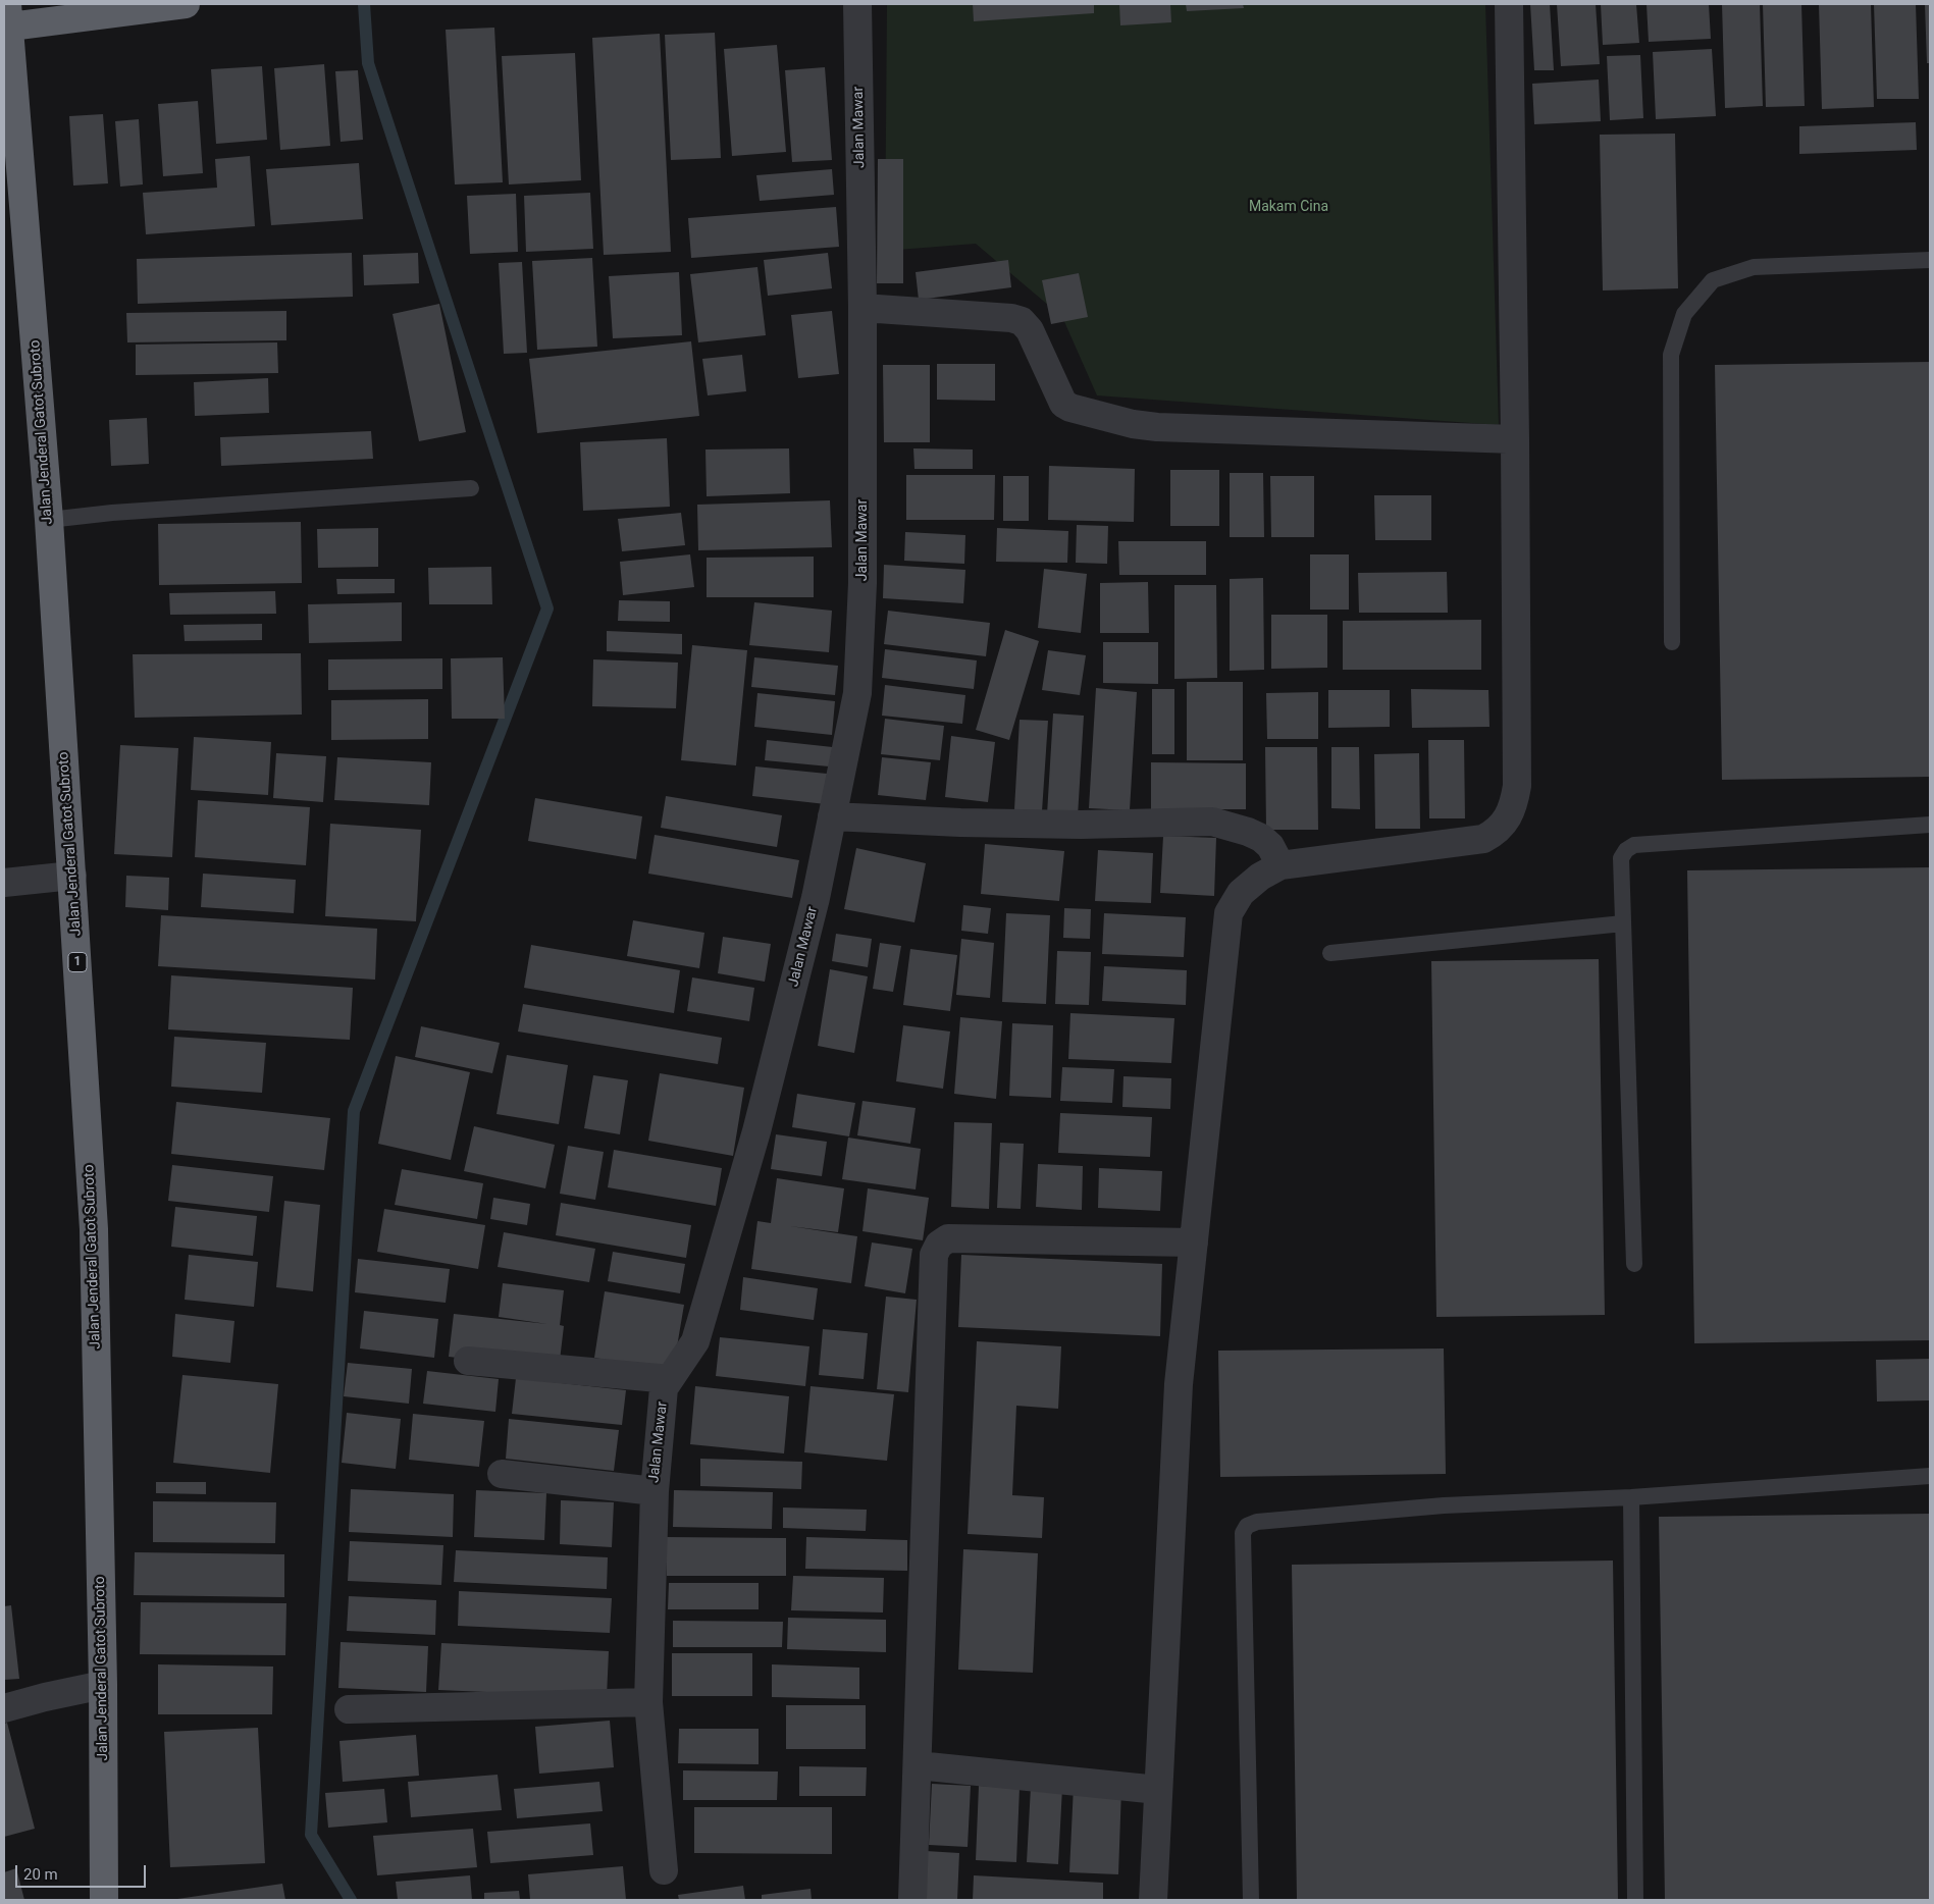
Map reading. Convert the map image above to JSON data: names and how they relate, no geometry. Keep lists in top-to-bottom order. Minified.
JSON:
{"streets":{"highway":["Jalan Jenderal Gatot Subroto","1"],"street":["Jalan Mawar"]},"crossings":[["Jalan Jenderal Gatot Subroto","1"]],"parks":["Makam Cina"],"scale_bar":"20 m"}
